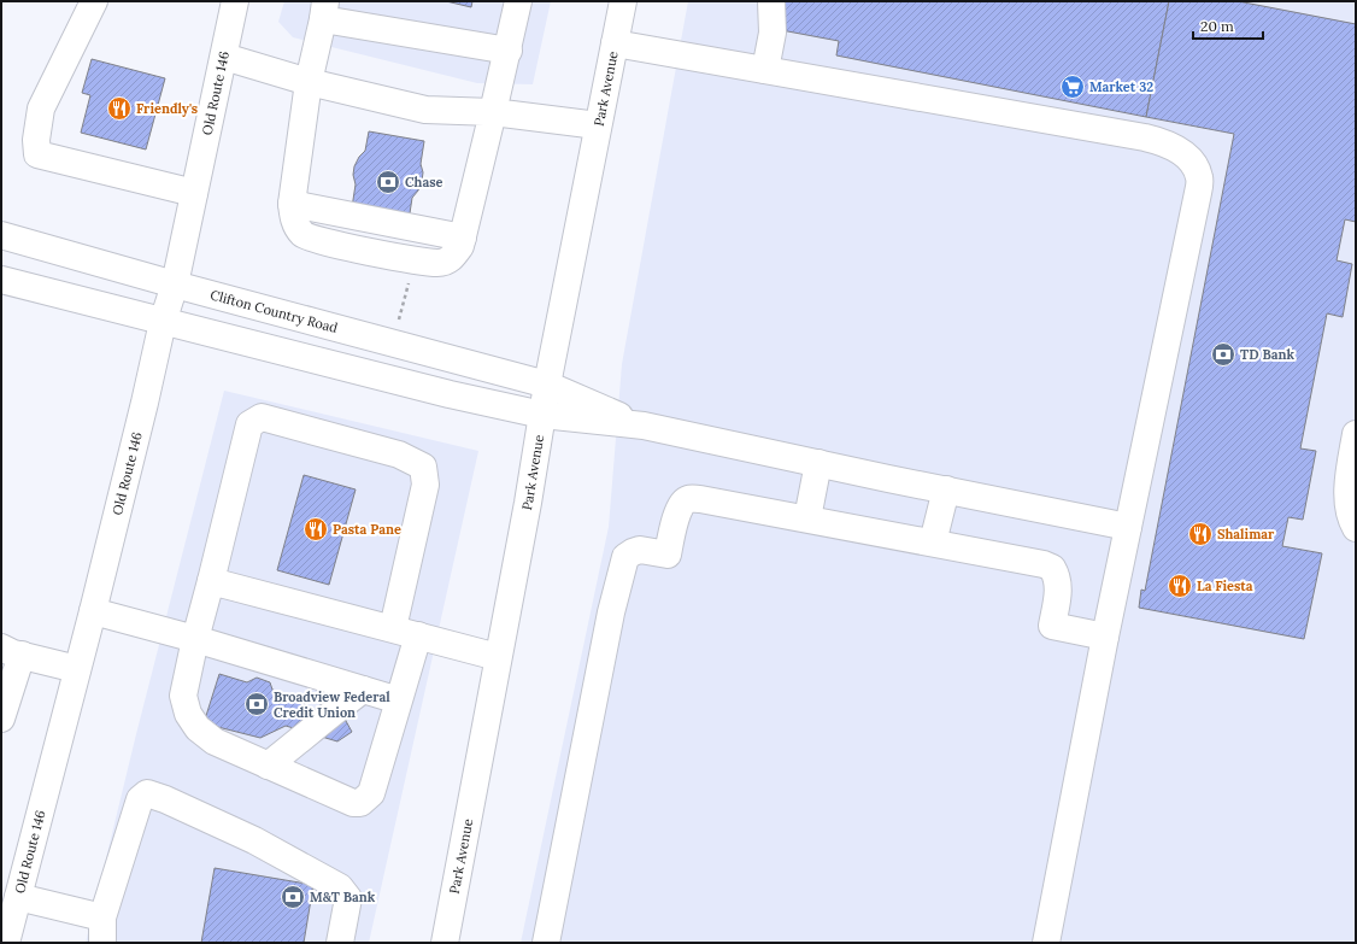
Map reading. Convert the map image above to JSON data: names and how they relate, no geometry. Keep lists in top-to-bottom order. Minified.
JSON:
{"streets":{"street":["Park Avenue","Old Route 146","Clifton Country Road"]},"crossings":[["Park Avenue","Clifton Country Road"],["Old Route 146","Clifton Country Road"]],"places":{"supermarket":["Market 32"],"restaurant":["Friendly's","Pasta Pane","Shalimar","La Fiesta"],"bank":["Chase","TD Bank","Broadview Federal Credit Union","M&T Bank"]},"scale_bar":"20 m"}
